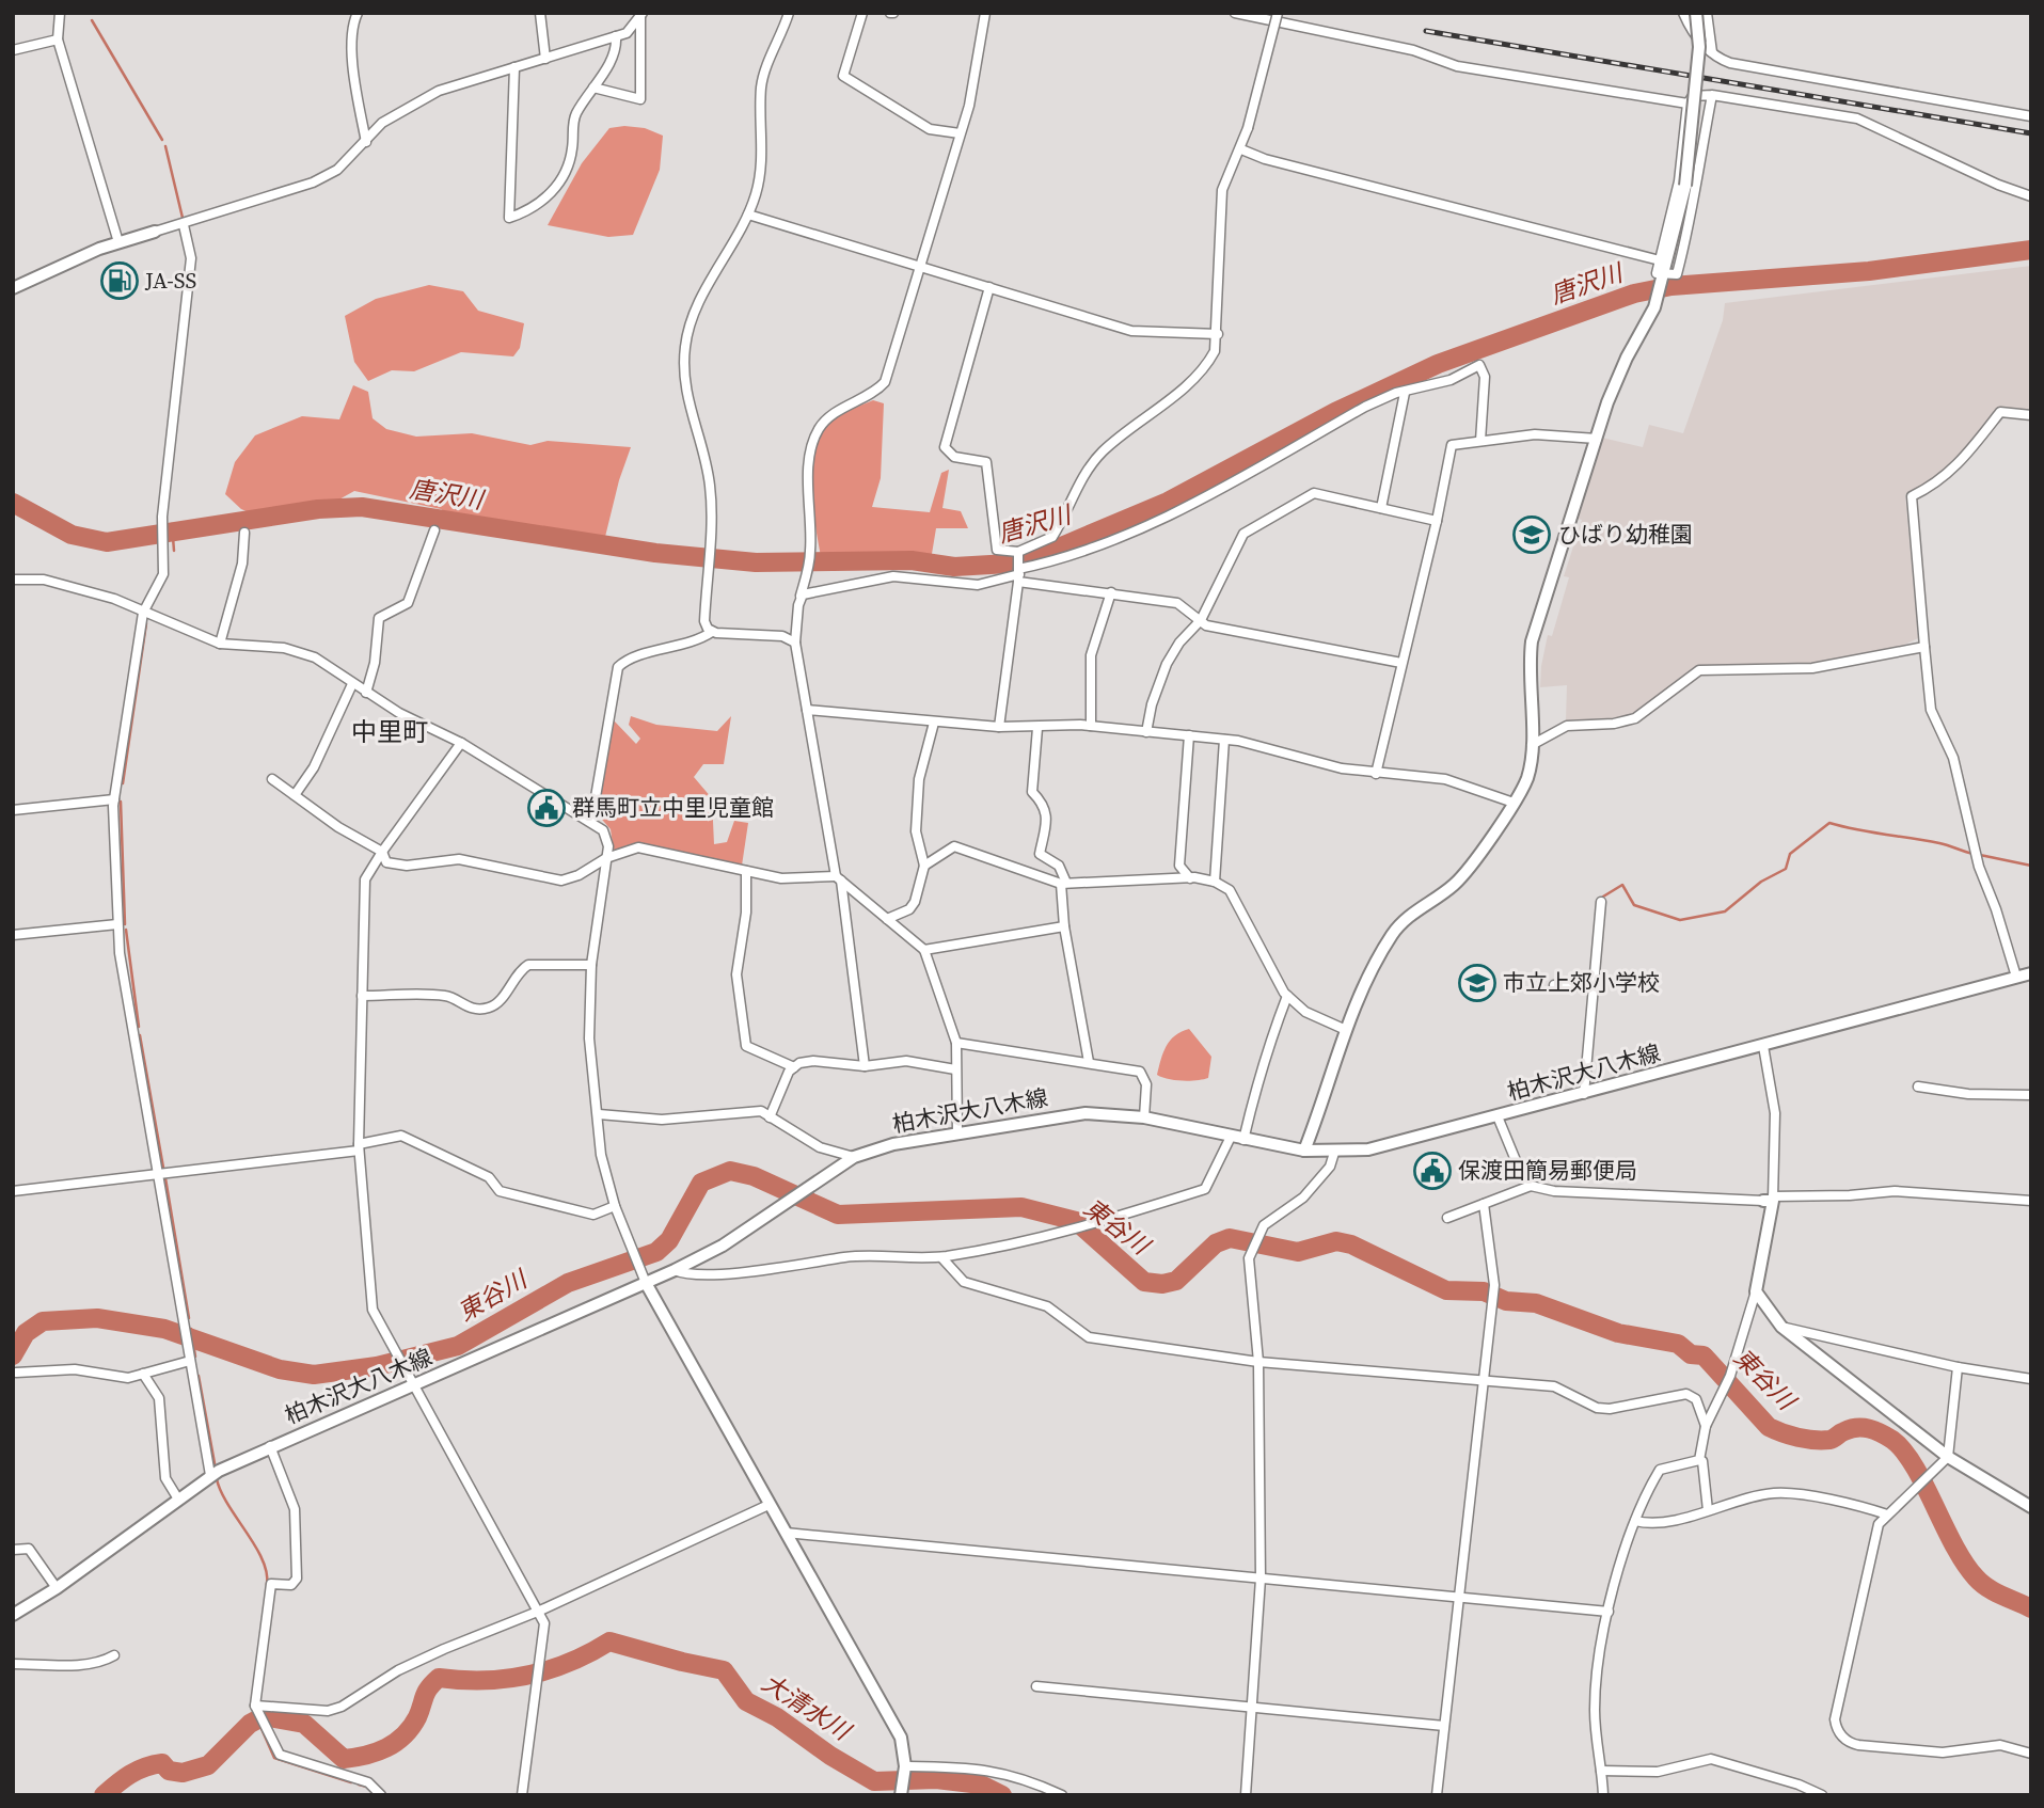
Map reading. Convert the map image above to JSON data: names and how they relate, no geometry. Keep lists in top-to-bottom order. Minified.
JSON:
{"streets":{"street":["柏木沢大八木線"]},"districts":["中里町"],"water":["唐沢川","東谷川","大清水川"],"places":{"fuel station":["JA-SS"],"school or university":["ひばり幼稚園","市立上郊小学校"],"public building":["群馬町立中里児童館","保渡田簡易郵便局"]}}
